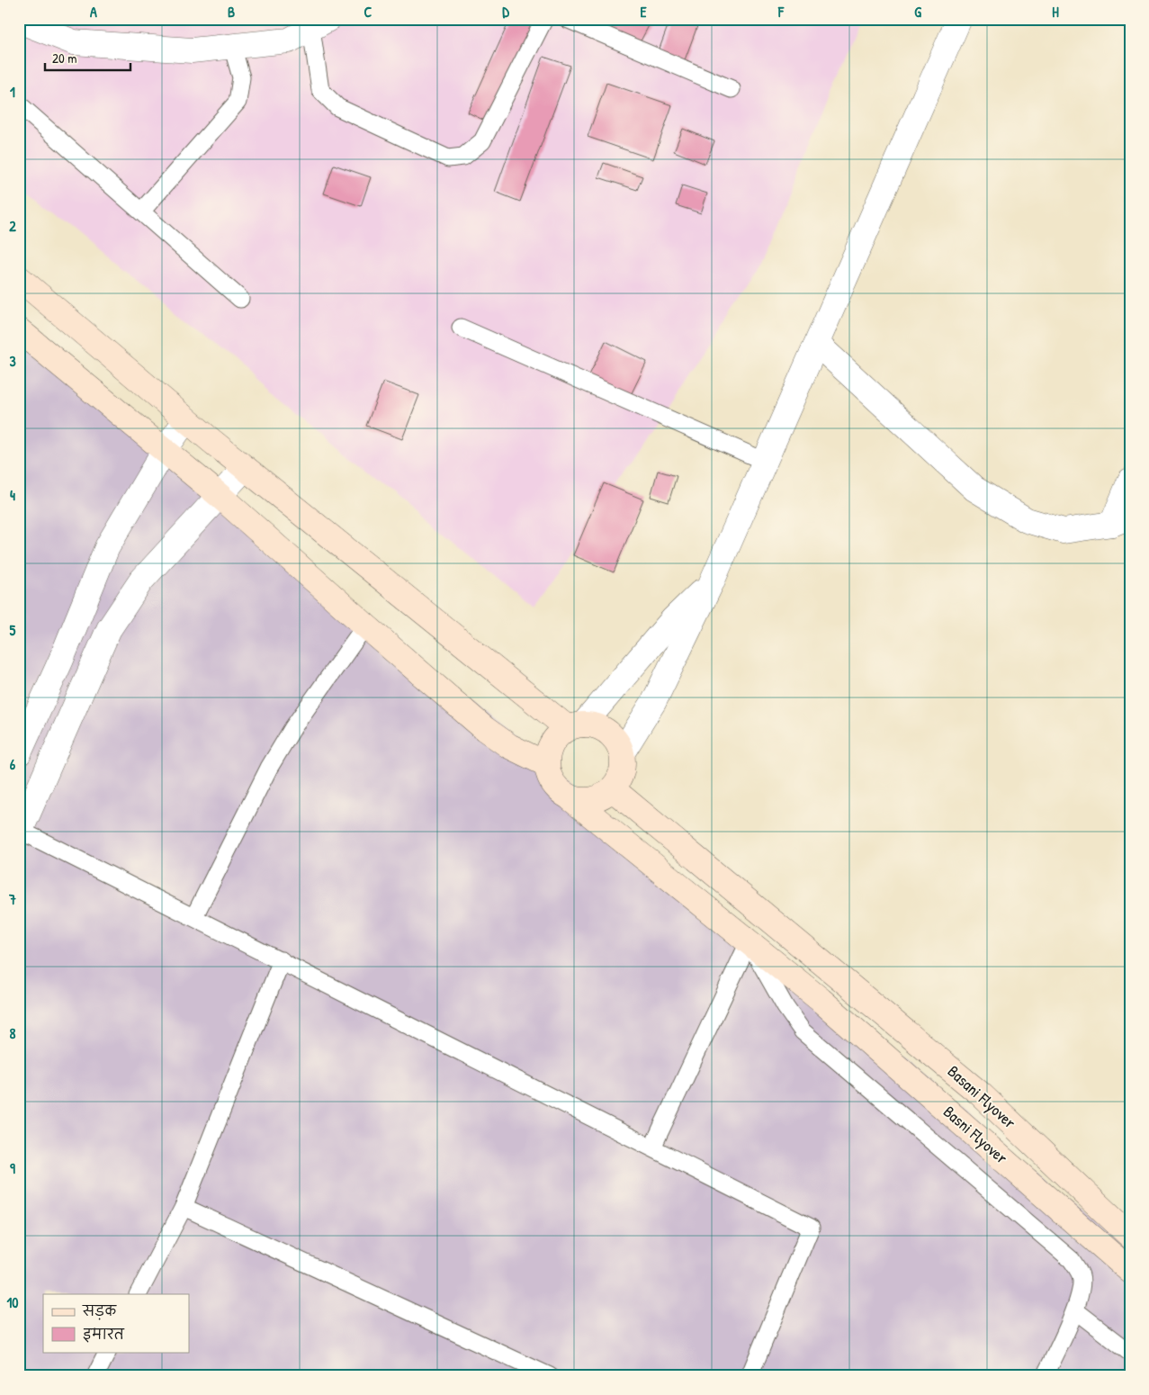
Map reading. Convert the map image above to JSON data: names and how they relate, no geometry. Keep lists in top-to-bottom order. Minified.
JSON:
{"streets":{"main road":["Basani Flyover","Basni Flyover"]},"legend":["सड़क","इमारत"],"scale_bar":"20 m","grid":{"columns":["A","B","C","D","E","F","G","H"],"rows":["1","2","3","4","5","6","7","8","9","10"]}}
